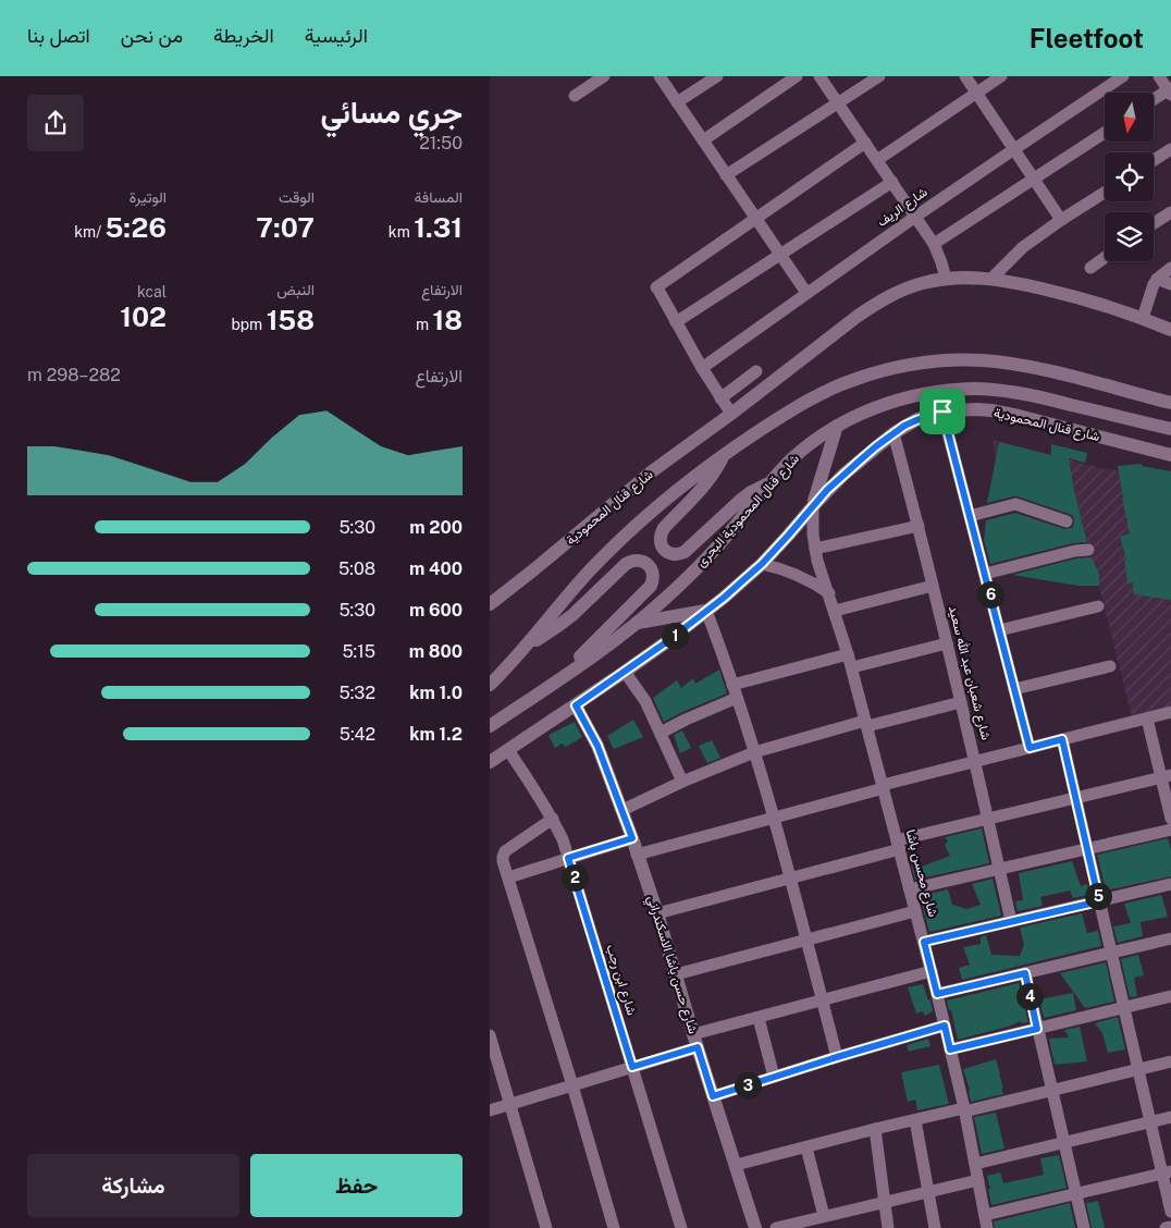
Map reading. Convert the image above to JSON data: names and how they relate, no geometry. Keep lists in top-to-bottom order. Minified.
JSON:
{"streets":{"main road":["شارع قنال المحمودية","شارع قنال المحمودية البحرى","شارع حسن باشا الاسكندراني"],"street":["شارع الريف","شارع شعبان عبد الله سعيد","شارع محسن باشا","شارع ابن رجب"]},"crossings":[["شارع قنال المحمودية","شارع شعبان عبد الله سعيد"],["شارع قنال المحمودية","شارع محسن باشا"],["شارع قنال المحمودية","شارع حسن باشا الاسكندراني"],["شارع قنال المحمودية","شارع ابن رجب"]],"north":"bottom","page":{"header":"Fleetfoot","nav":["الرئيسية","الخريطة","من نحن","اتصل بنا"],"heading":["جري مسائي","21:50"],"stats":[["المسافة","1.31 km"],["الوقت","7:07"],["الوتيرة","5:26 /km"],["الارتفاع","18 m"],["النبض","158 bpm"],["kcal","102"]],"chart":["الارتفاع","282–298 m"],"list":[{"name":"200 m","note":"5:30"},{"name":"400 m","note":"5:08"},{"name":"600 m","note":"5:30"},{"name":"800 m","note":"5:15"},{"name":"1.0 km","note":"5:32"},{"name":"1.2 km","note":"5:42"}],"pins":["6","1","2","5","4","3"],"buttons":["حفظ","مشاركة"]}}
